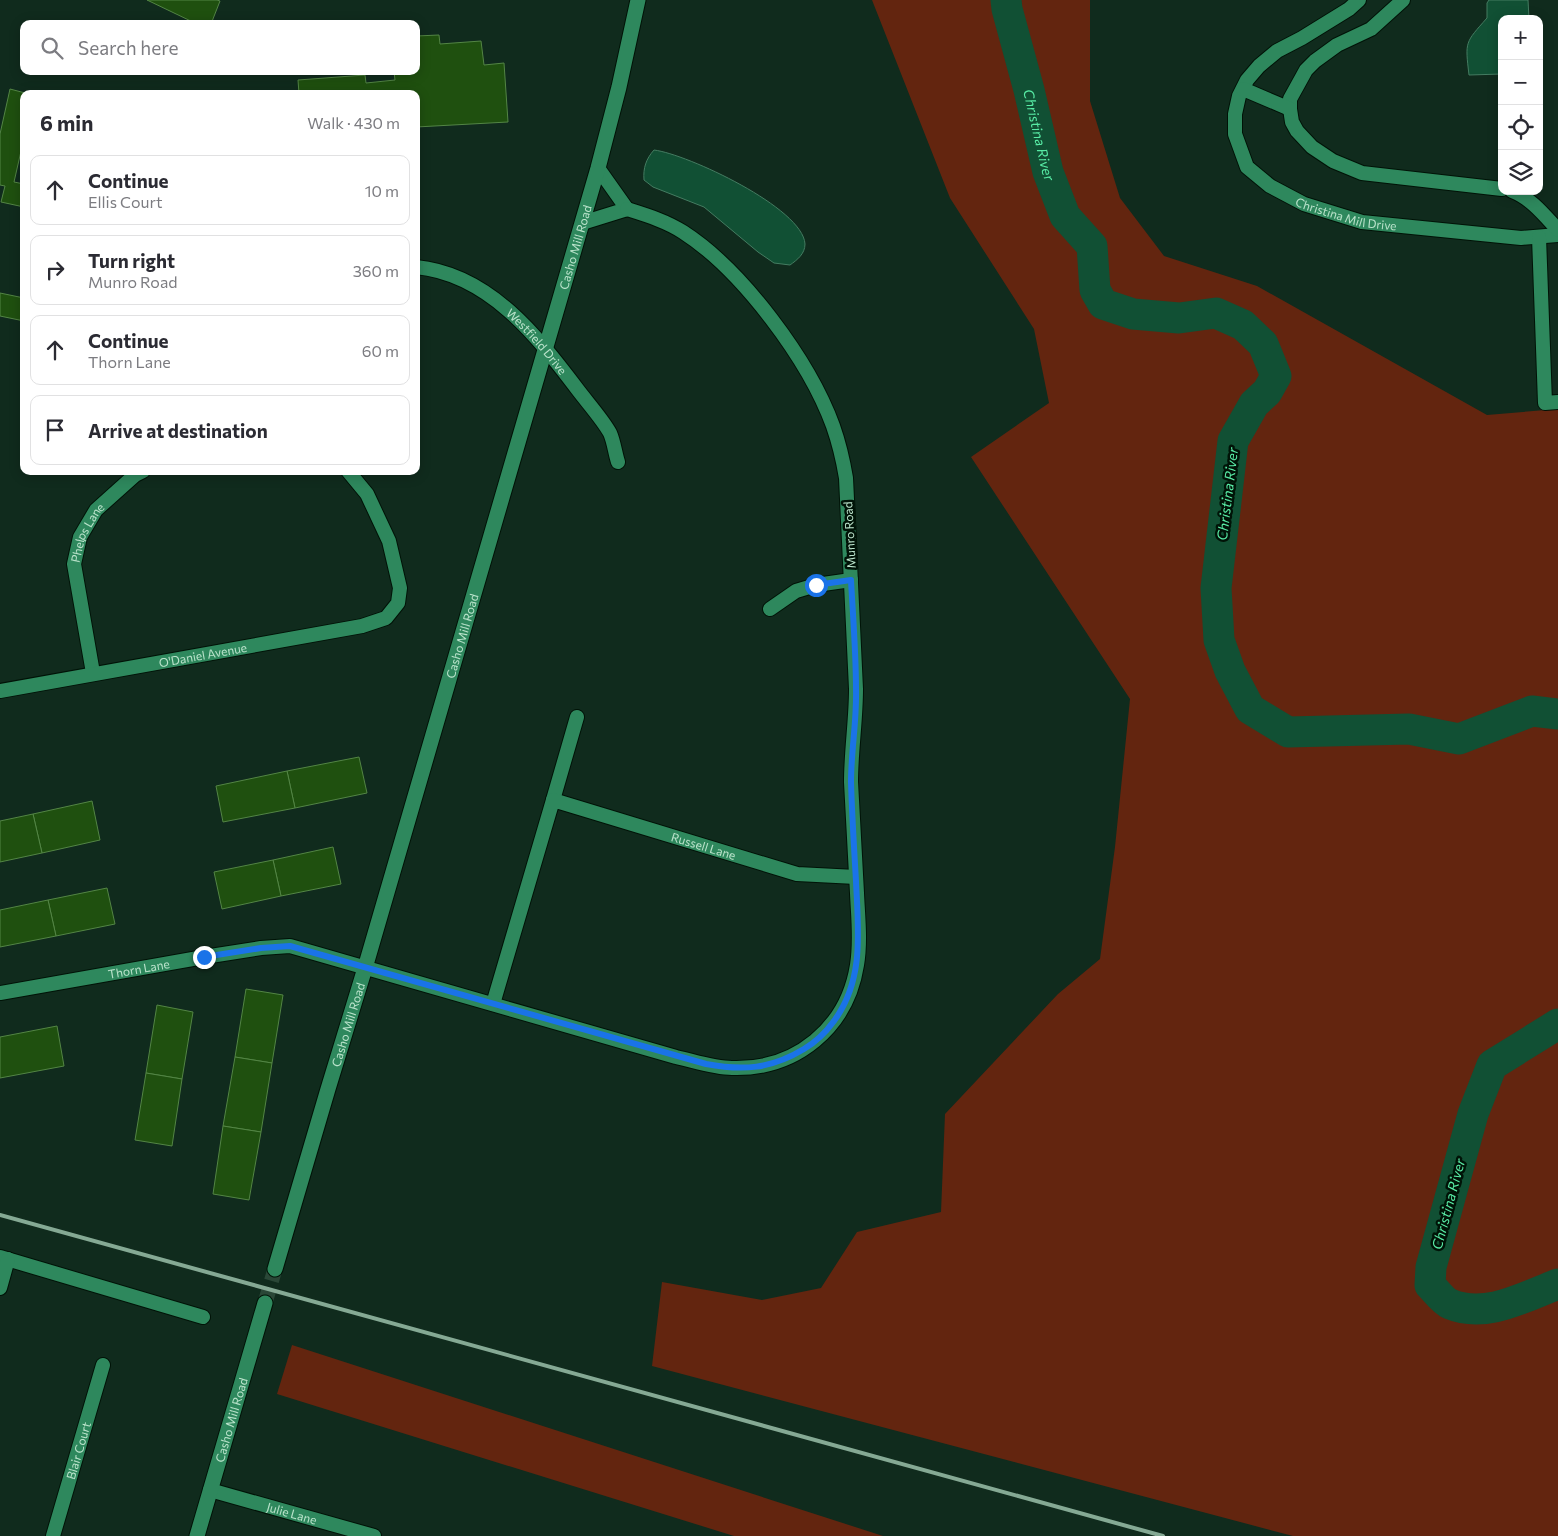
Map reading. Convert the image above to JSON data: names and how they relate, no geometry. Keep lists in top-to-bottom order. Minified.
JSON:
{"streets":{"street":["Christina Mill Drive","Casho Mill Road","Westfield Drive","Phelps Lane","Munro Road","O'Daniel Avenue","Russell Lane","Thorn Lane","Blair Court","Julie Lane"]},"crossings":[["Casho Mill Road","Westfield Drive"],["Casho Mill Road","Munro Road"],["Casho Mill Road","Thorn Lane"],["Casho Mill Road","Julie Lane"],["Phelps Lane","O'Daniel Avenue"],["Munro Road","Russell Lane"],["Munro Road","Thorn Lane"]],"water":["Christina River"],"page":{"map_buttons":["+","−"],"search":"Search here","heading":["6 min","Walk · 430 m"],"list":[["Continue","Ellis Court","10 m"],["Turn right","Munro Road","360 m"],["Continue","Thorn Lane","60 m"],"Arrive at destination"]}}
